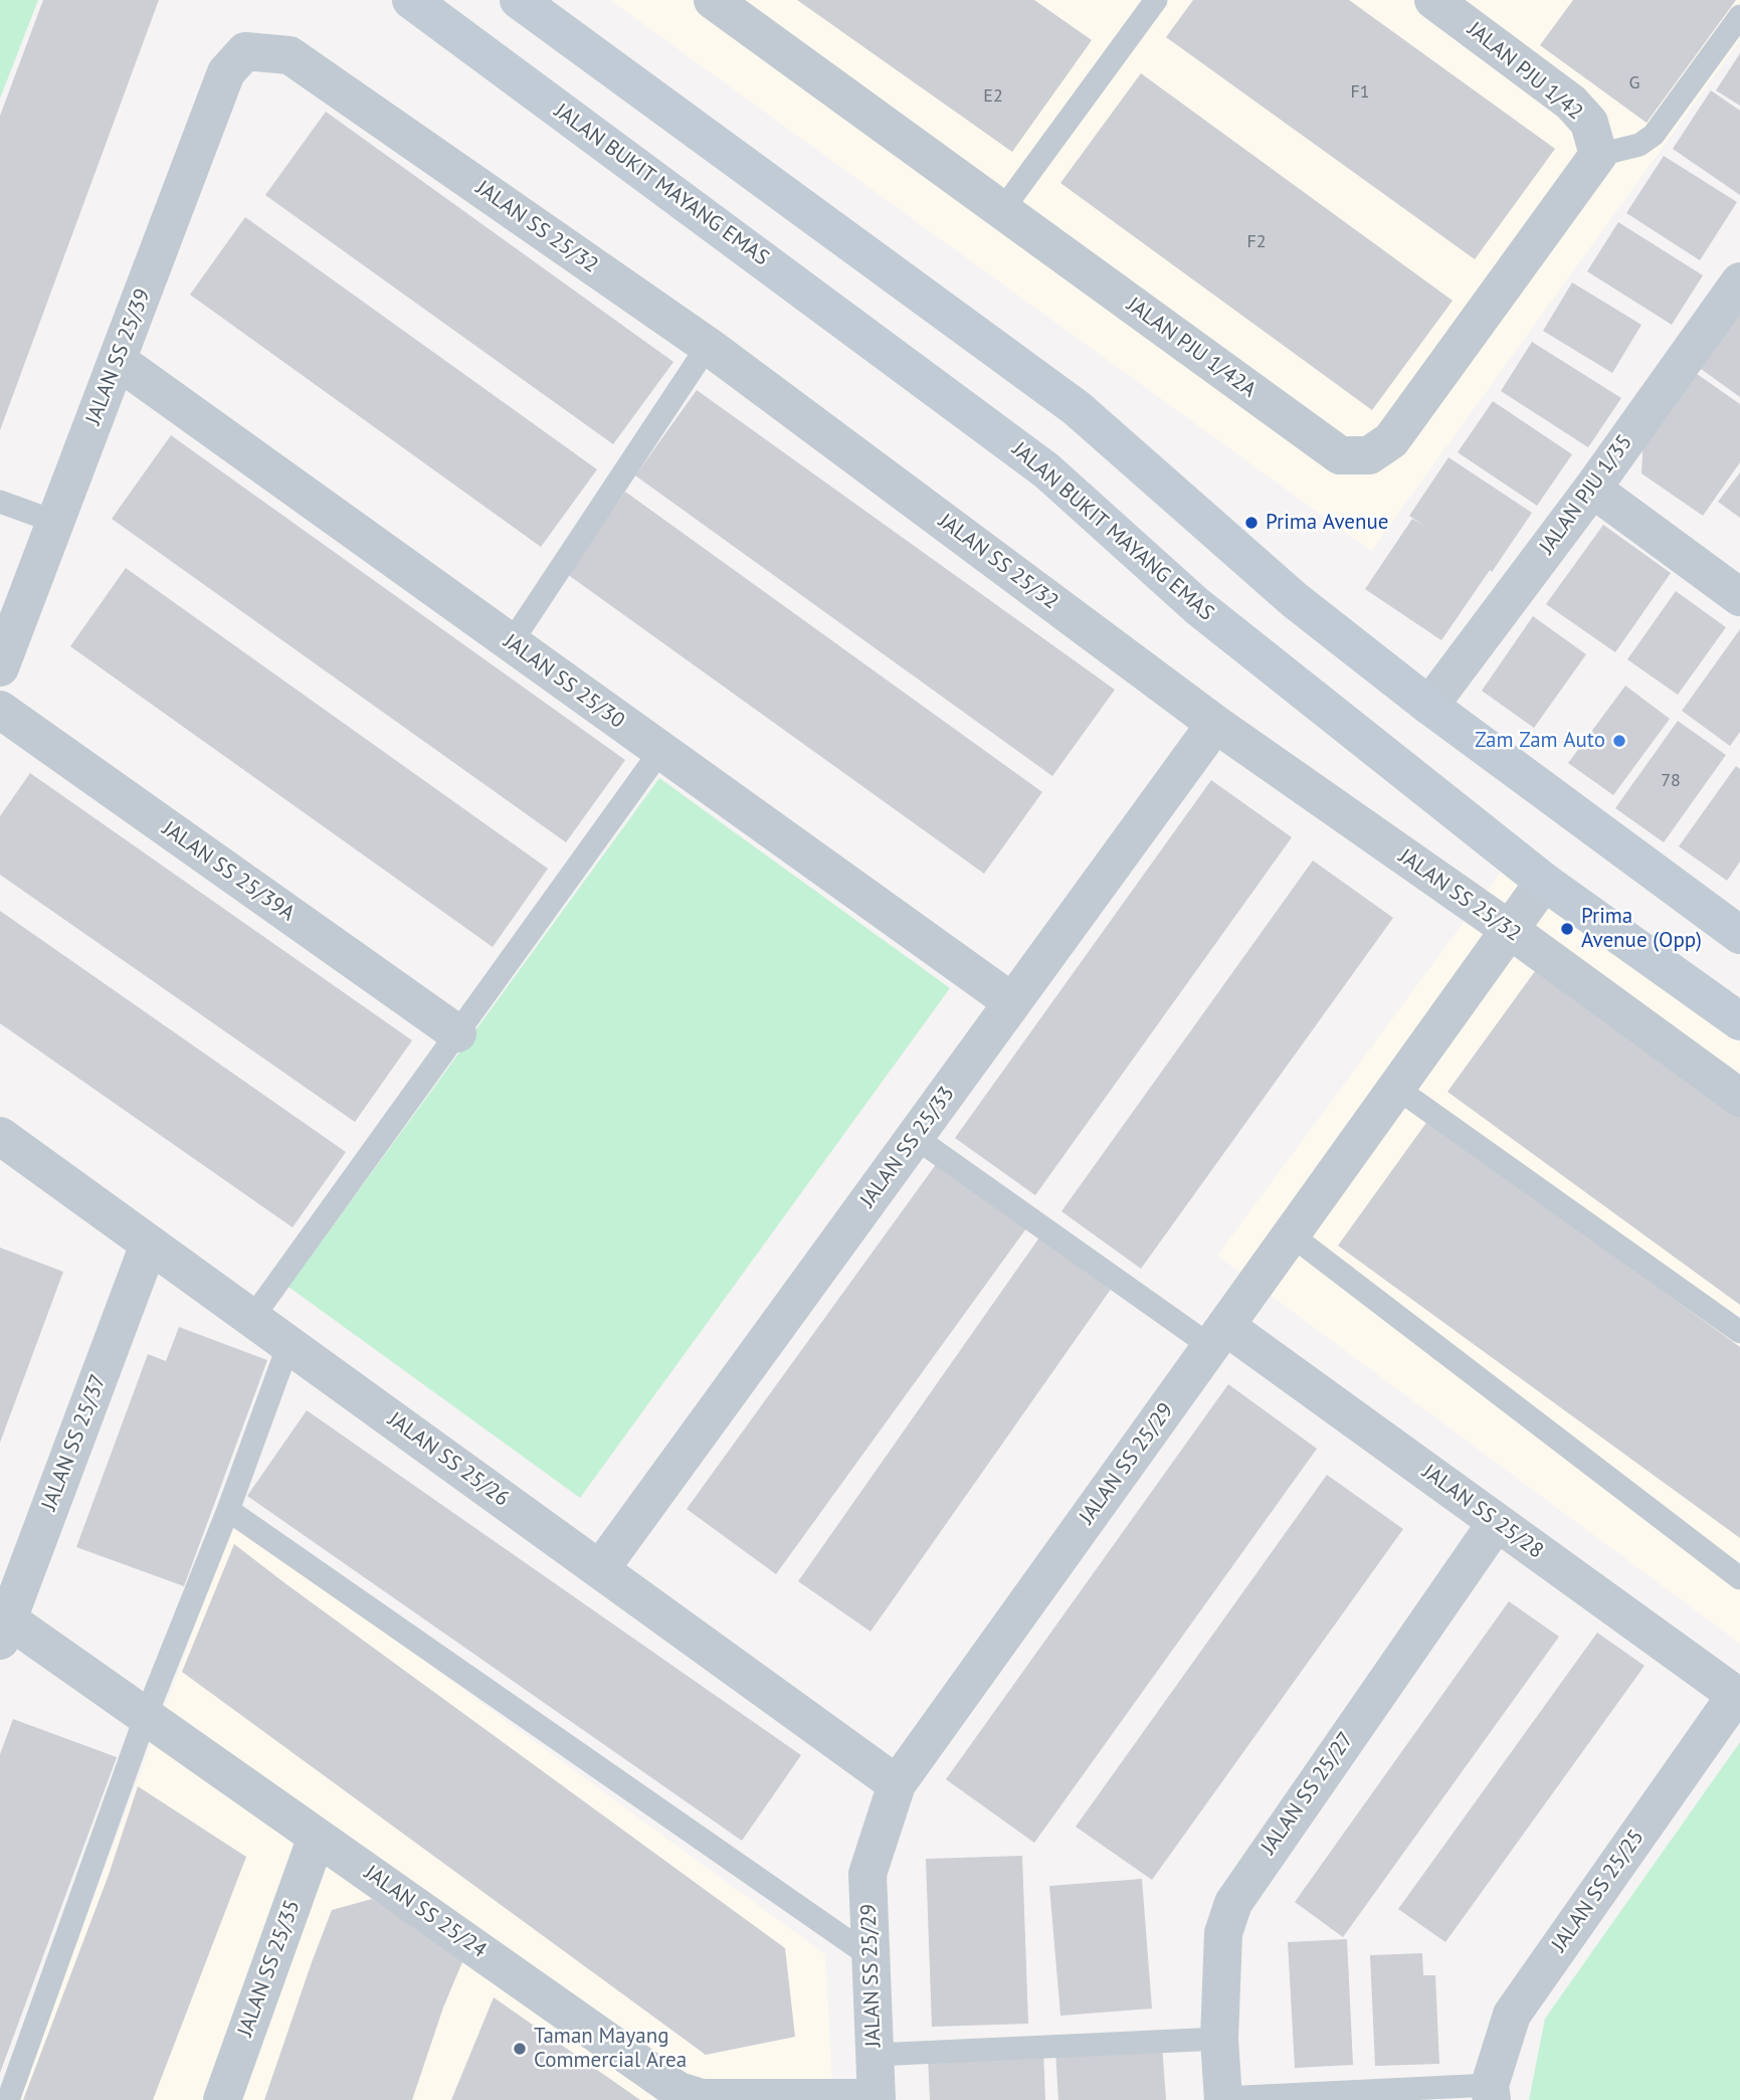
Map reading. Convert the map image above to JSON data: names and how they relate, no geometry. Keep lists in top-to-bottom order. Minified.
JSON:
{"streets":{"main road":["JALAN BUKIT MAYANG EMAS"],"street":["JALAN PJU 1/42","JALAN SS 25/32","JALAN PJU 1/42A","JALAN SS 25/39","JALAN PJU 1/35","JALAN SS 25/30","JALAN SS 25/39A","JALAN SS 25/33","JALAN SS 25/37","JALAN SS 25/26","JALAN SS 25/29","JALAN SS 25/28","JALAN SS 25/27","JALAN SS 25/25","JALAN SS 25/24","JALAN SS 25/35"]},"crossings":[["JALAN PJU 1/42","JALAN PJU 1/42A"],["JALAN BUKIT MAYANG EMAS","JALAN SS 25/29"],["JALAN SS 25/32","JALAN SS 25/39"],["JALAN SS 25/32","JALAN SS 25/33"],["JALAN SS 25/32","JALAN SS 25/29"],["JALAN SS 25/39","JALAN SS 25/30"],["JALAN SS 25/30","JALAN SS 25/33"],["JALAN SS 25/33","JALAN SS 25/26"],["JALAN SS 25/37","JALAN SS 25/26"],["JALAN SS 25/37","JALAN SS 25/24"],["JALAN SS 25/26","JALAN SS 25/29"],["JALAN SS 25/29","JALAN SS 25/28"],["JALAN SS 25/29","JALAN SS 25/24"],["JALAN SS 25/28","JALAN SS 25/27"],["JALAN SS 25/28","JALAN SS 25/25"],["JALAN SS 25/24","JALAN SS 25/35"]],"places":["Prima Avenue","Zam Zam Auto","Prima Avenue (Opp)","Taman Mayang Commercial Area"],"house_numbers":["G","F1","E2","F2","78"]}
